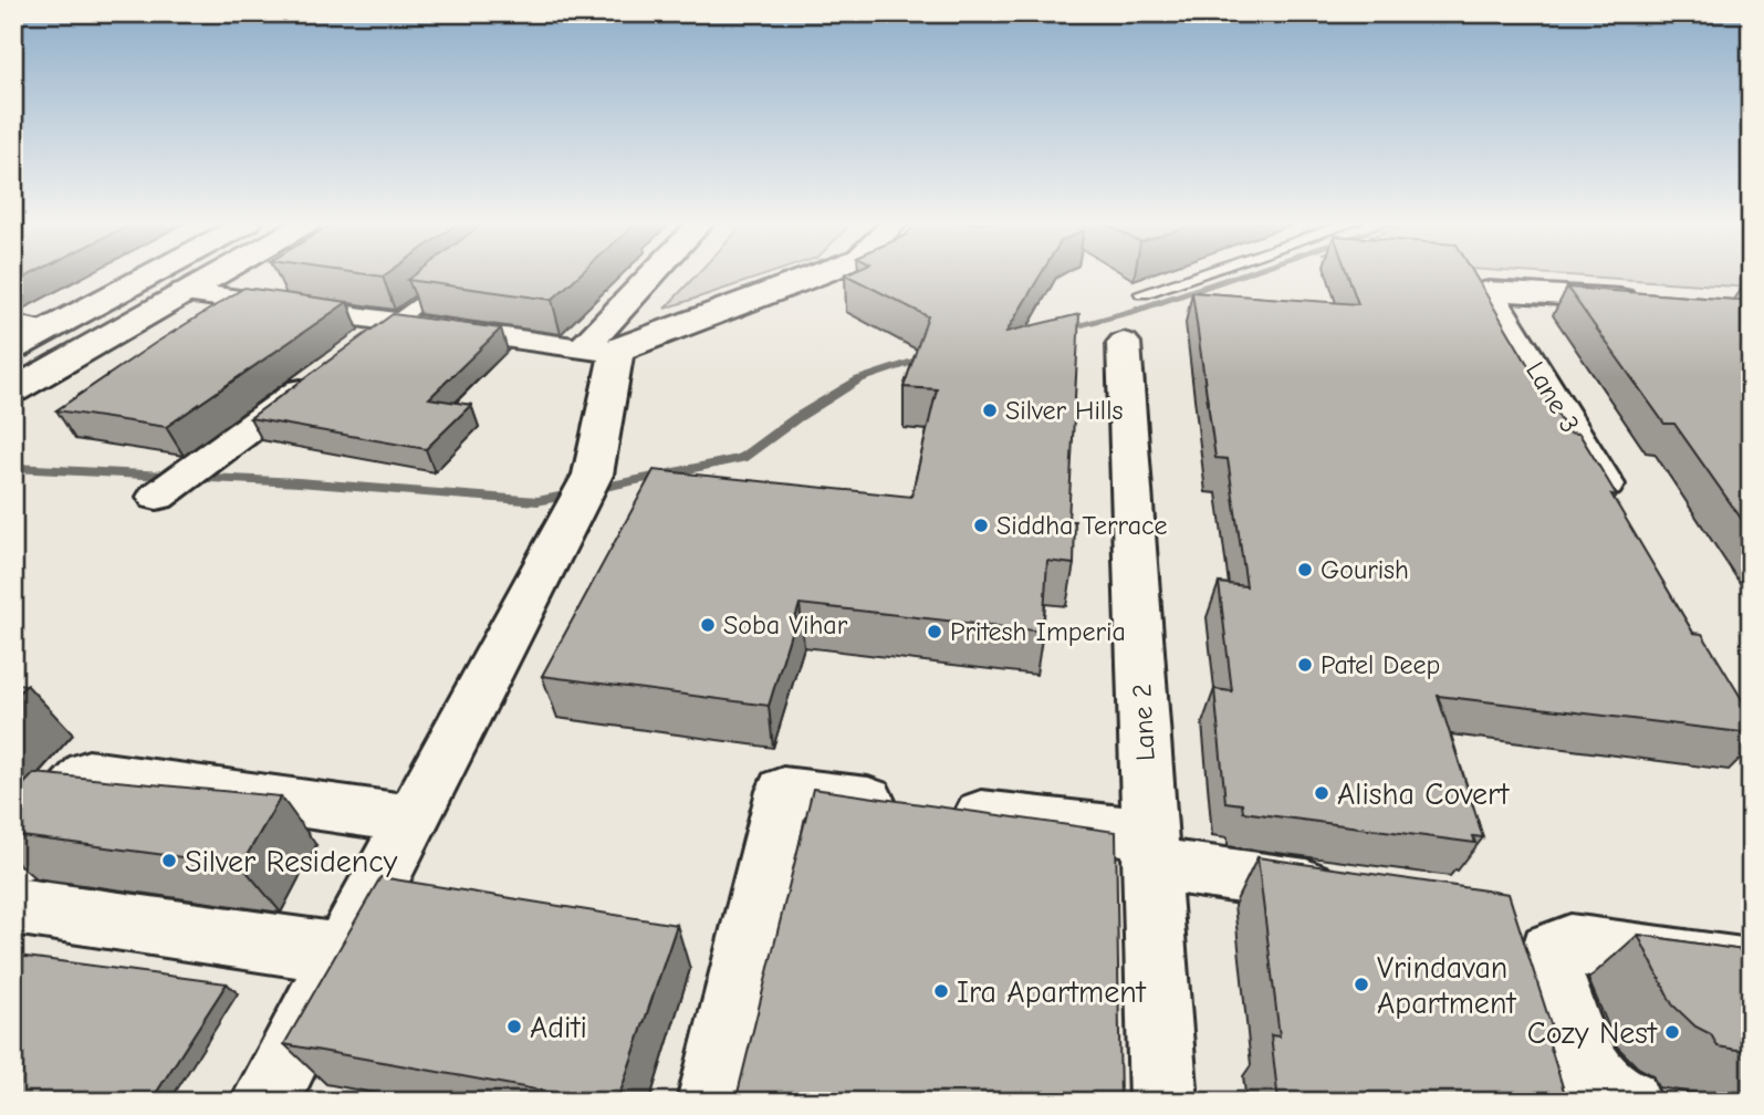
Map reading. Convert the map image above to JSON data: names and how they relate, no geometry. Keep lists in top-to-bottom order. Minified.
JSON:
{"streets":{"street":["Lane 3","Lane 2"]},"places":["Silver Hills","Siddha Terrace","Gourish","Soba Vihar","Pritesh Imperia","Patel Deep","Alisha Covert","Silver Residency","Vrindavan Apartment","Ira Apartment","Aditi","Cozy Nest"]}
